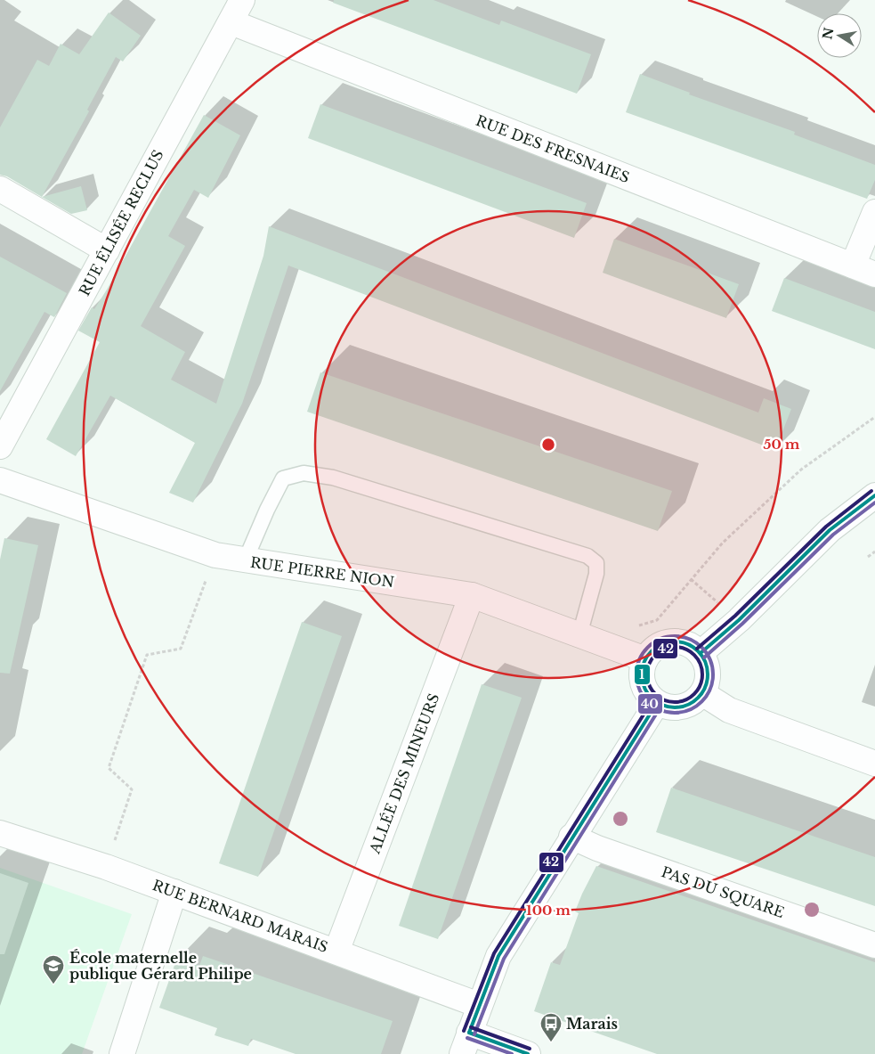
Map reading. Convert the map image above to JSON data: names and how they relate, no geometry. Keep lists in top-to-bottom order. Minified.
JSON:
{"streets":{"street":["RUE DES FRESNAIES","RUE ÉLISÉE RECLUS","RUE PIERRE NION","ALLÉE DES MINEURS","PAS DU SQUARE","RUE BERNARD MARAIS"]},"crossings":[["RUE DES FRESNAIES","RUE ÉLISÉE RECLUS"],["RUE PIERRE NION","ALLÉE DES MINEURS"],["ALLÉE DES MINEURS","RUE BERNARD MARAIS"]],"places":{"school or university":["École maternelle publique Gérard Philipe"],"bus stop":["Marais"]},"lines":["transit line 42","transit line 1","transit line 40"],"north":"left","rings":["50 m","100 m"]}
